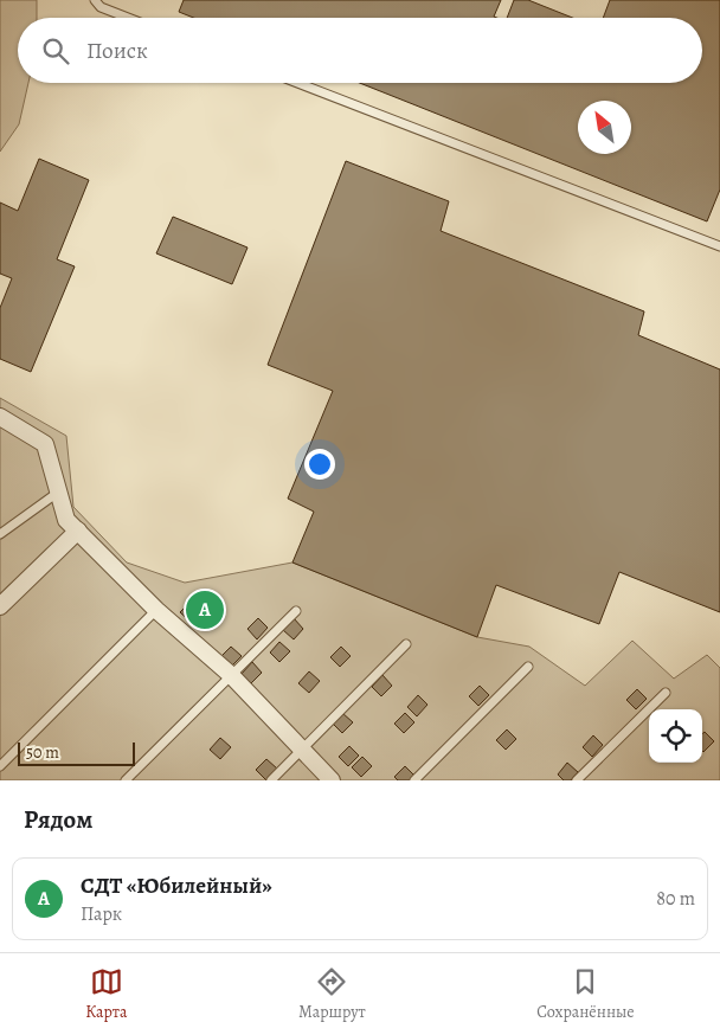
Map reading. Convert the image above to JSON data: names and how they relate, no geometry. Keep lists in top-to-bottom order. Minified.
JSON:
{"scale_bar":"50 m","north":"top left","page":{"search":"Поиск","pins":"A","scale":"50 m","heading":"Рядом","list":[{"mark":"A","name":"СДТ «Юбилейный»","note":"Парк","value":"80 m"}],"nav":["Карта","Маршрут","Сохранённые"]}}
